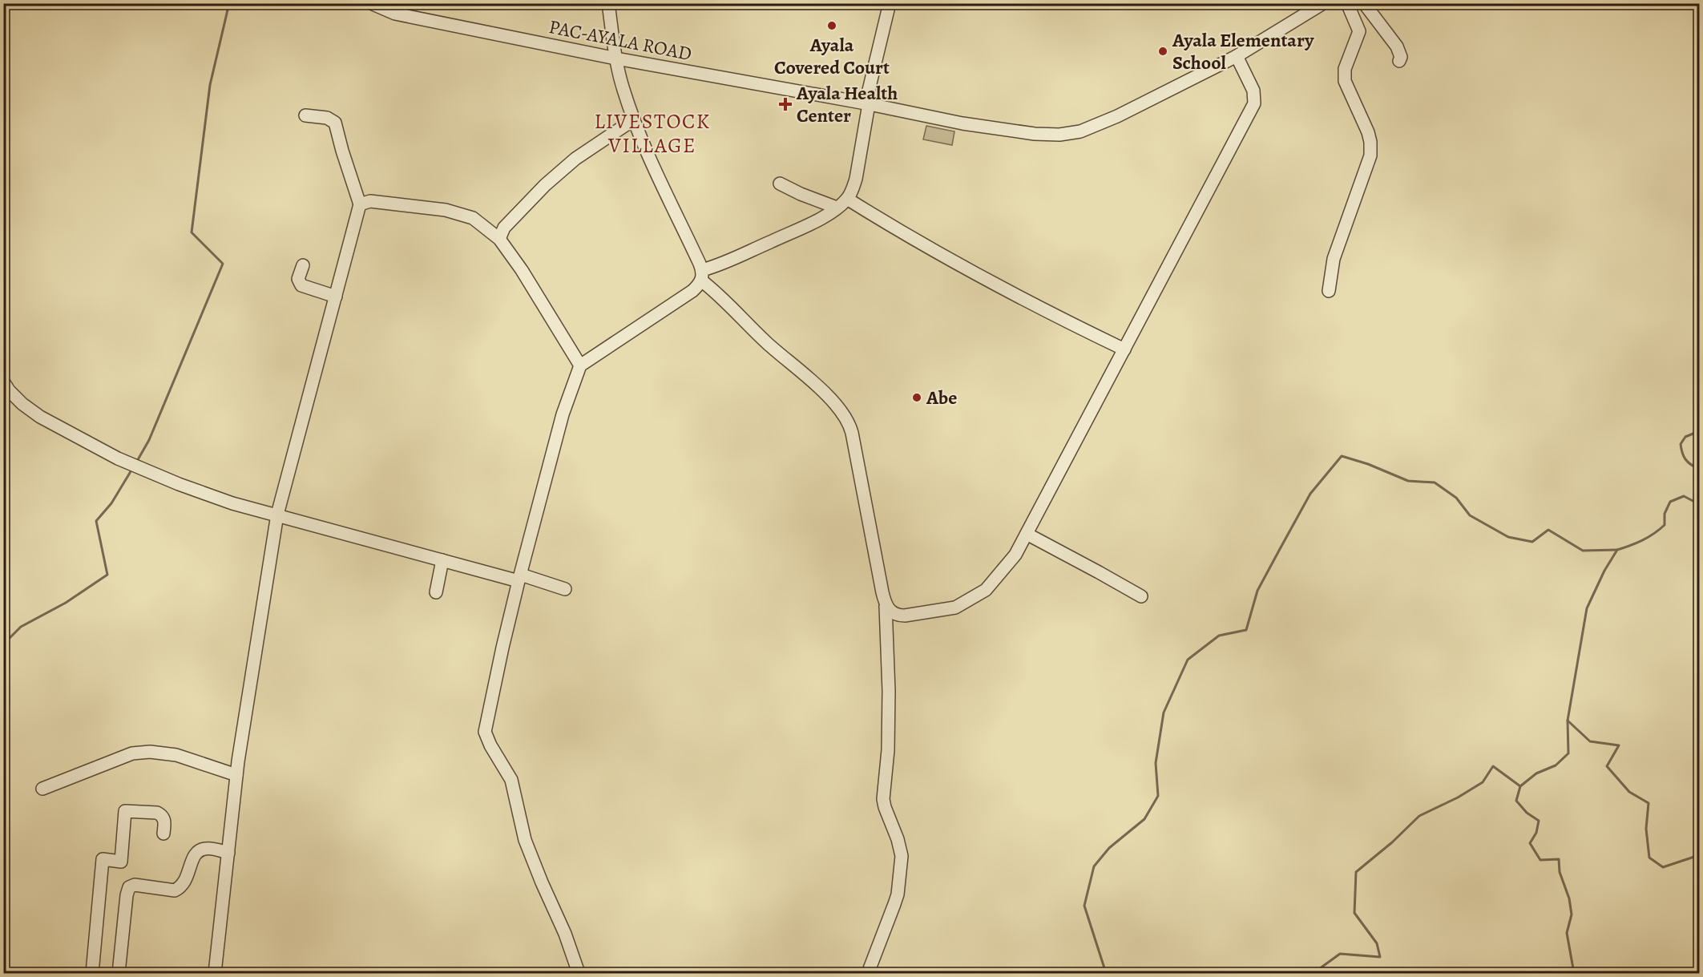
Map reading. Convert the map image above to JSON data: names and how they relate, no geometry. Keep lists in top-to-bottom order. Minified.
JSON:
{"streets":{"street":["PAC-AYALA ROAD"]},"districts":["LIVESTOCK VILLAGE"],"places":{"other":["Ayala Covered Court","Ayala Elementary School","Abe"],"health":["Ayala Health Center"]}}
